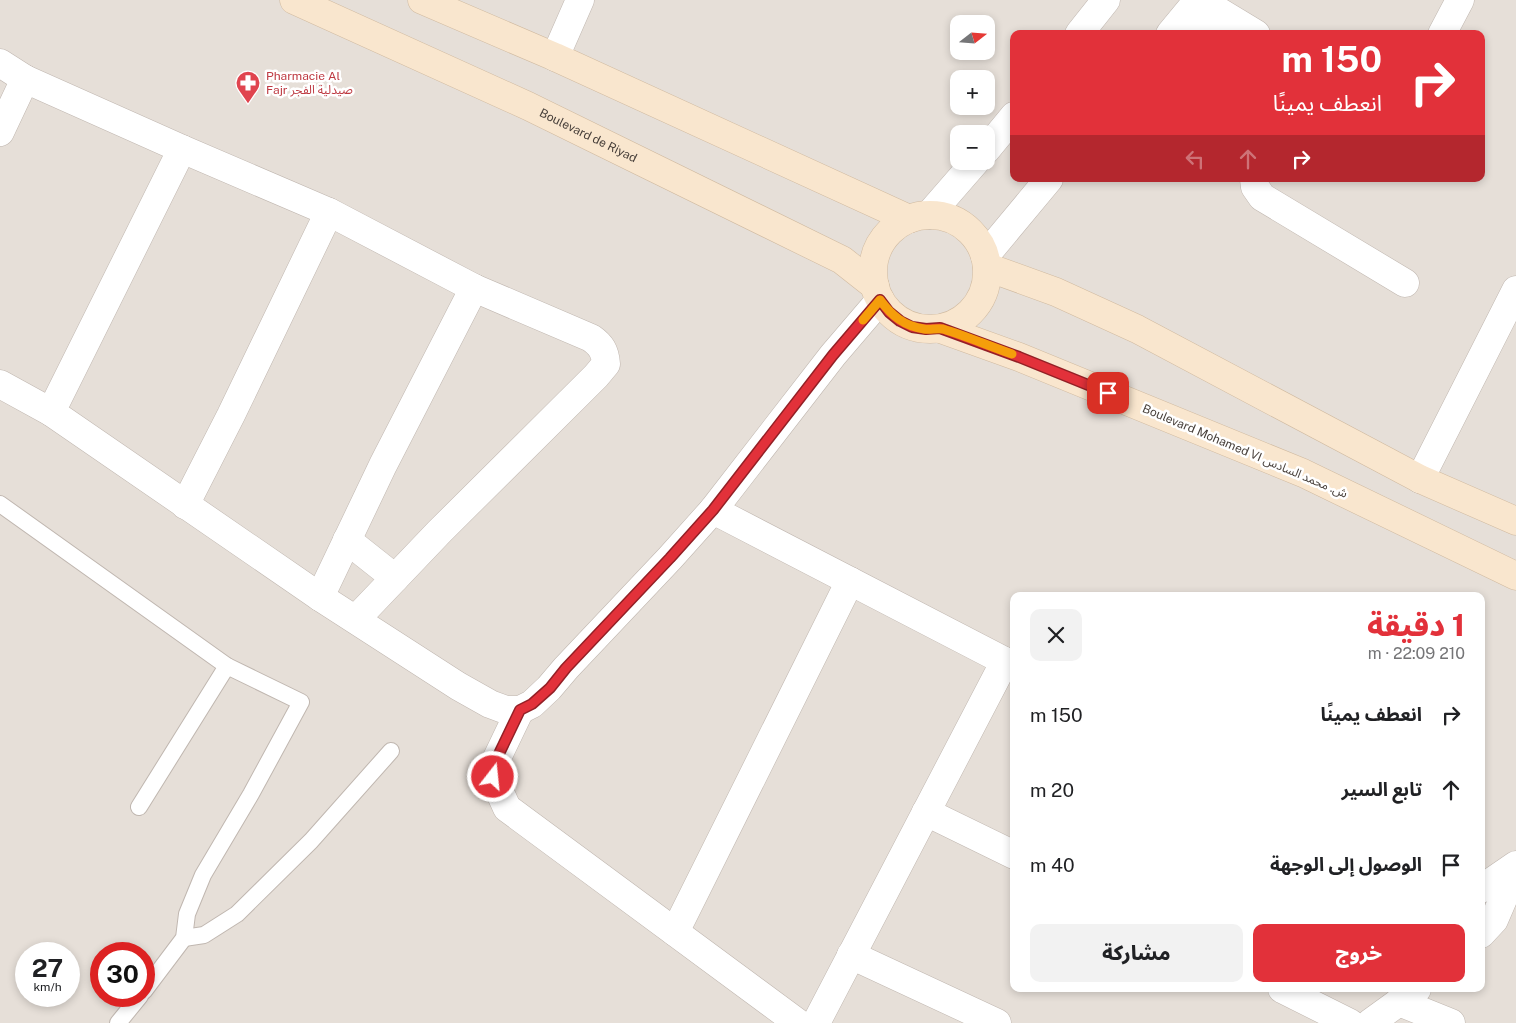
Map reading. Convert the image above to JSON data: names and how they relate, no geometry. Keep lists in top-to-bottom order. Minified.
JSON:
{"streets":{"main road":["Boulevard de Riyad","Boulevard Mohamed VI ش. محمد السادس"]},"crossings":[["Boulevard de Riyad","Boulevard Mohamed VI ش. محمد السادس"]],"places":{"pharmacy":["Pharmacie Al Fajr صيدلية الفجر"]},"north":"right","page":{"map_buttons":["+","−"],"turn":["150 m","انعطف يمينًا"],"heading":["1 دقيقة","210 m · 22:09"],"list":[{"name":"انعطف يمينًا","value":"150 m"},{"name":"تابع السير","value":"20 m"},{"name":"الوصول إلى الوجهة","value":"40 m"}],"buttons":["خروج","مشاركة"],"speed":"27 km/h","limit":"30"}}
